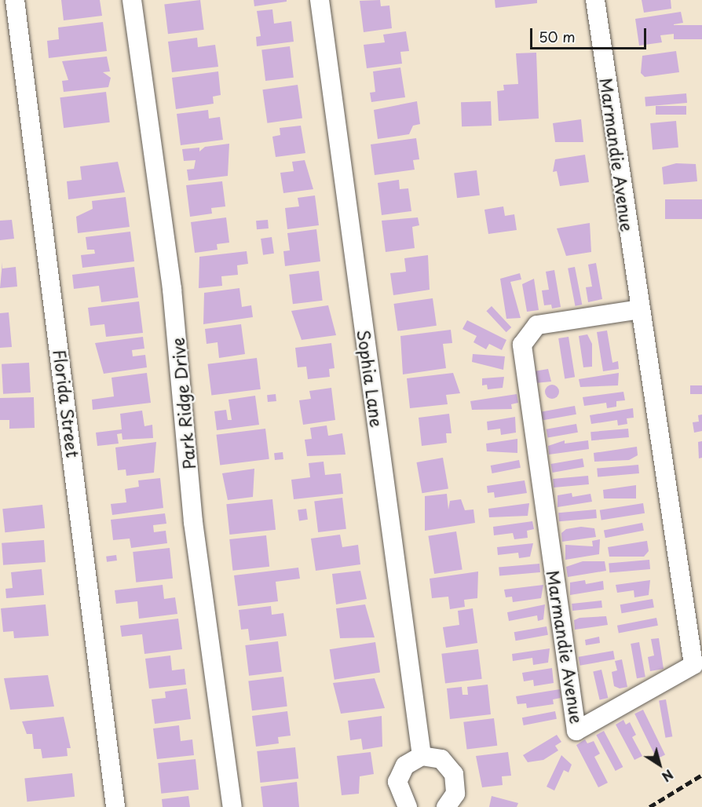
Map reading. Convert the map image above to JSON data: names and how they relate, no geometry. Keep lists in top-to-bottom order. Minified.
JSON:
{"streets":{"street":["Marmandie Avenue","Sophia Lane","Florida Street","Park Ridge Drive"]},"scale_bar":"50 m","north":"bottom right"}
